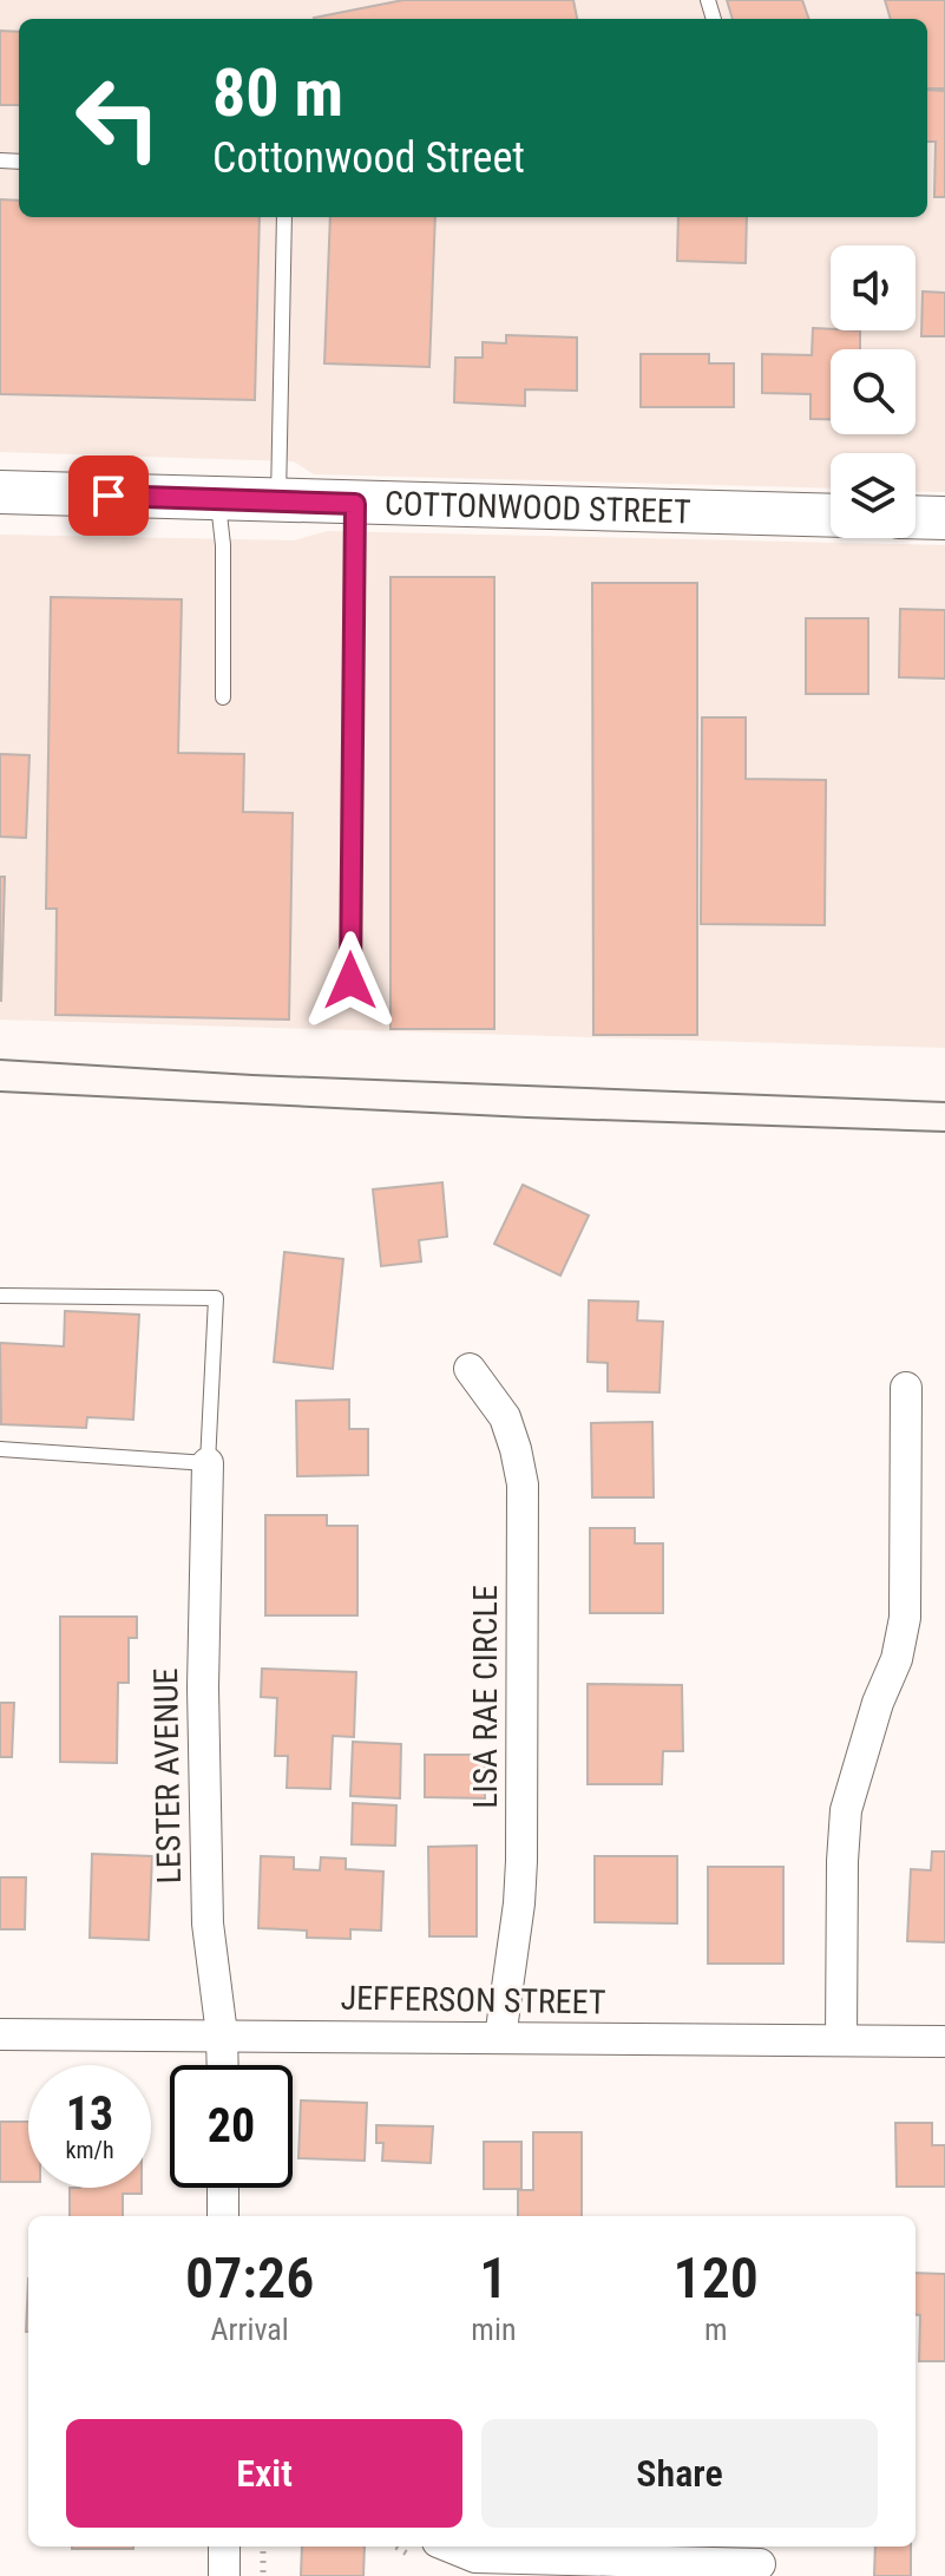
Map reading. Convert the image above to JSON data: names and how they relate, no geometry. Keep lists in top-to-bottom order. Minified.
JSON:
{"streets":{"street":["COTTONWOOD STREET","LISA RAE CIRCLE","LESTER AVENUE","JEFFERSON STREET"]},"crossings":[["LISA RAE CIRCLE","JEFFERSON STREET"],["LESTER AVENUE","JEFFERSON STREET"]],"page":{"turn":["80 m","Cottonwood Street"],"speed":"13 km/h","limit":"20","eta":["07:26","Arrival","1","min","120","m"],"buttons":["Exit","Share"]}}
